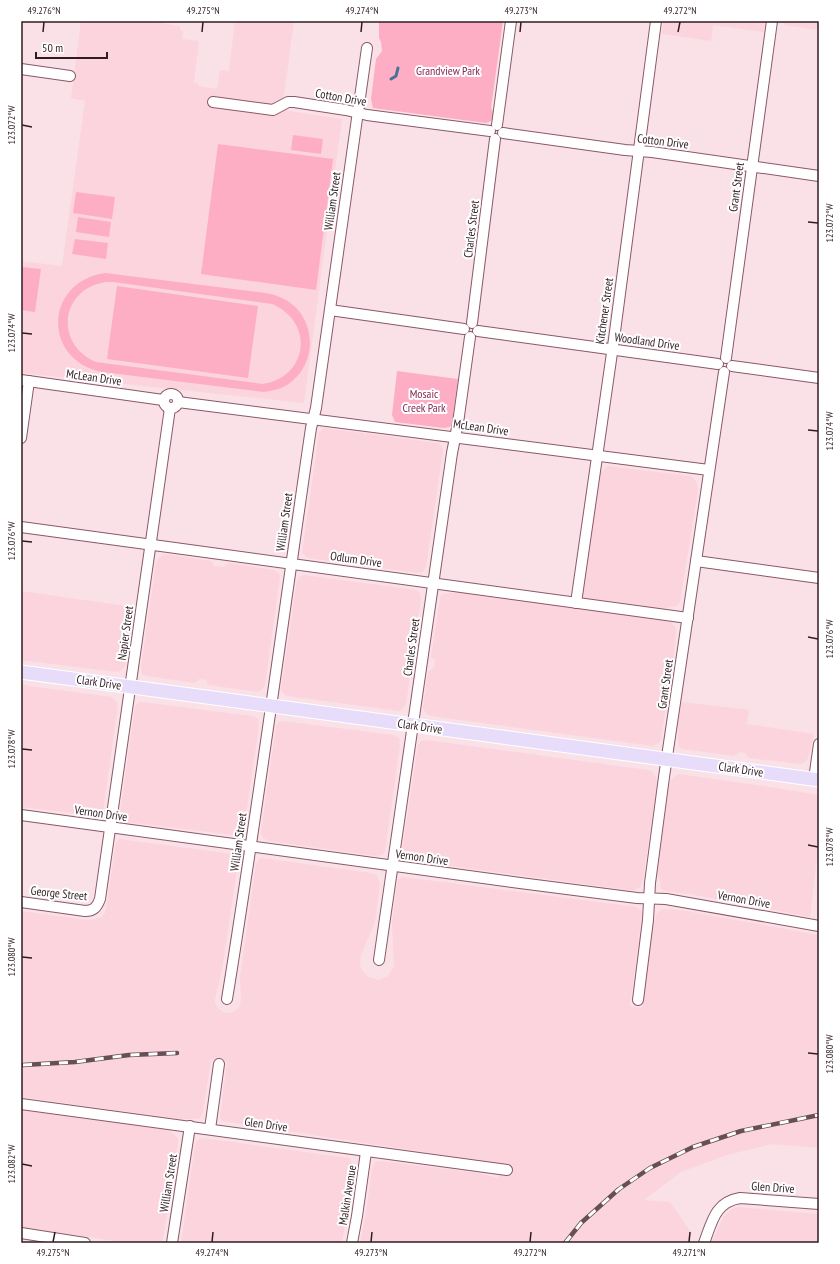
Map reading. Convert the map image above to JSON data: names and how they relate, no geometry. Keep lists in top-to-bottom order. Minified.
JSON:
{"streets":{"main road":["Clark Drive"],"street":["Cotton Drive","Grant Street","William Street","Charles Street","Kitchener Street","Woodland Drive","McLean Drive","Odlum Drive","Napier Street","Vernon Drive","George Street","Glen Drive","Malkin Avenue"]},"crossings":[["Cotton Drive","Grant Street"],["Cotton Drive","William Street"],["Cotton Drive","Charles Street"],["Cotton Drive","Kitchener Street"],["Grant Street","Woodland Drive"],["Grant Street","McLean Drive"],["Grant Street","Odlum Drive"],["Grant Street","Clark Drive"],["Grant Street","Vernon Drive"],["William Street","Woodland Drive"],["William Street","McLean Drive"],["William Street","Odlum Drive"],["William Street","Clark Drive"],["William Street","Vernon Drive"],["William Street","Glen Drive"],["Charles Street","Woodland Drive"],["Charles Street","McLean Drive"],["Charles Street","Odlum Drive"],["Charles Street","Clark Drive"],["Charles Street","Vernon Drive"],["Kitchener Street","Woodland Drive"],["Kitchener Street","McLean Drive"],["Kitchener Street","Odlum Drive"],["McLean Drive","Napier Street"],["Odlum Drive","Napier Street"],["Napier Street","Clark Drive"],["Napier Street","Vernon Drive"],["Napier Street","George Street"],["Glen Drive","Malkin Avenue"]],"parks":["Grandview Park","Mosaic Creek Park"],"scale_bar":"50 m","coordinates":["49.276°N","49.275°N","49.274°N","49.273°N","49.272°N","123.072°W","123.074°W","123.076°W","123.078°W","123.080°W","123.082°W","49.271°N"]}
